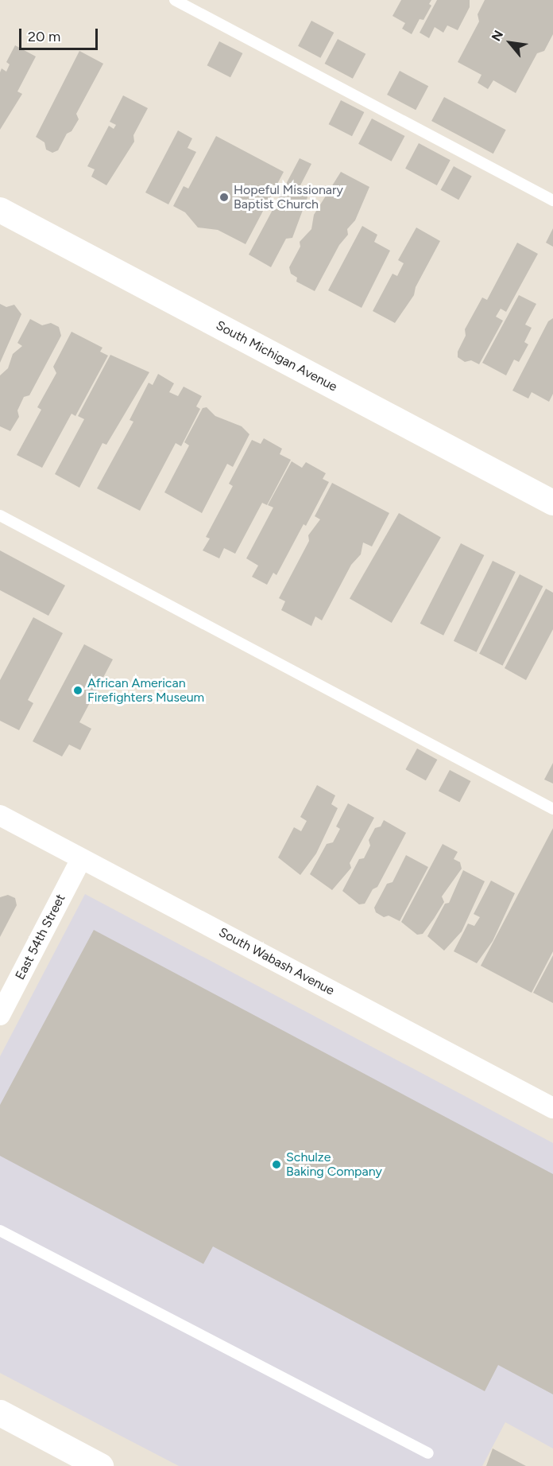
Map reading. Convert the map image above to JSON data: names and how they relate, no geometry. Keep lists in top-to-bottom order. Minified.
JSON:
{"streets":{"street":["South Michigan Avenue","East 54th Street","South Wabash Avenue"]},"crossings":[["East 54th Street","South Wabash Avenue"]],"places":["Hopeful Missionary Baptist Church","African American Firefighters Museum","Schulze Baking Company"],"scale_bar":"20 m","north":"top left"}
